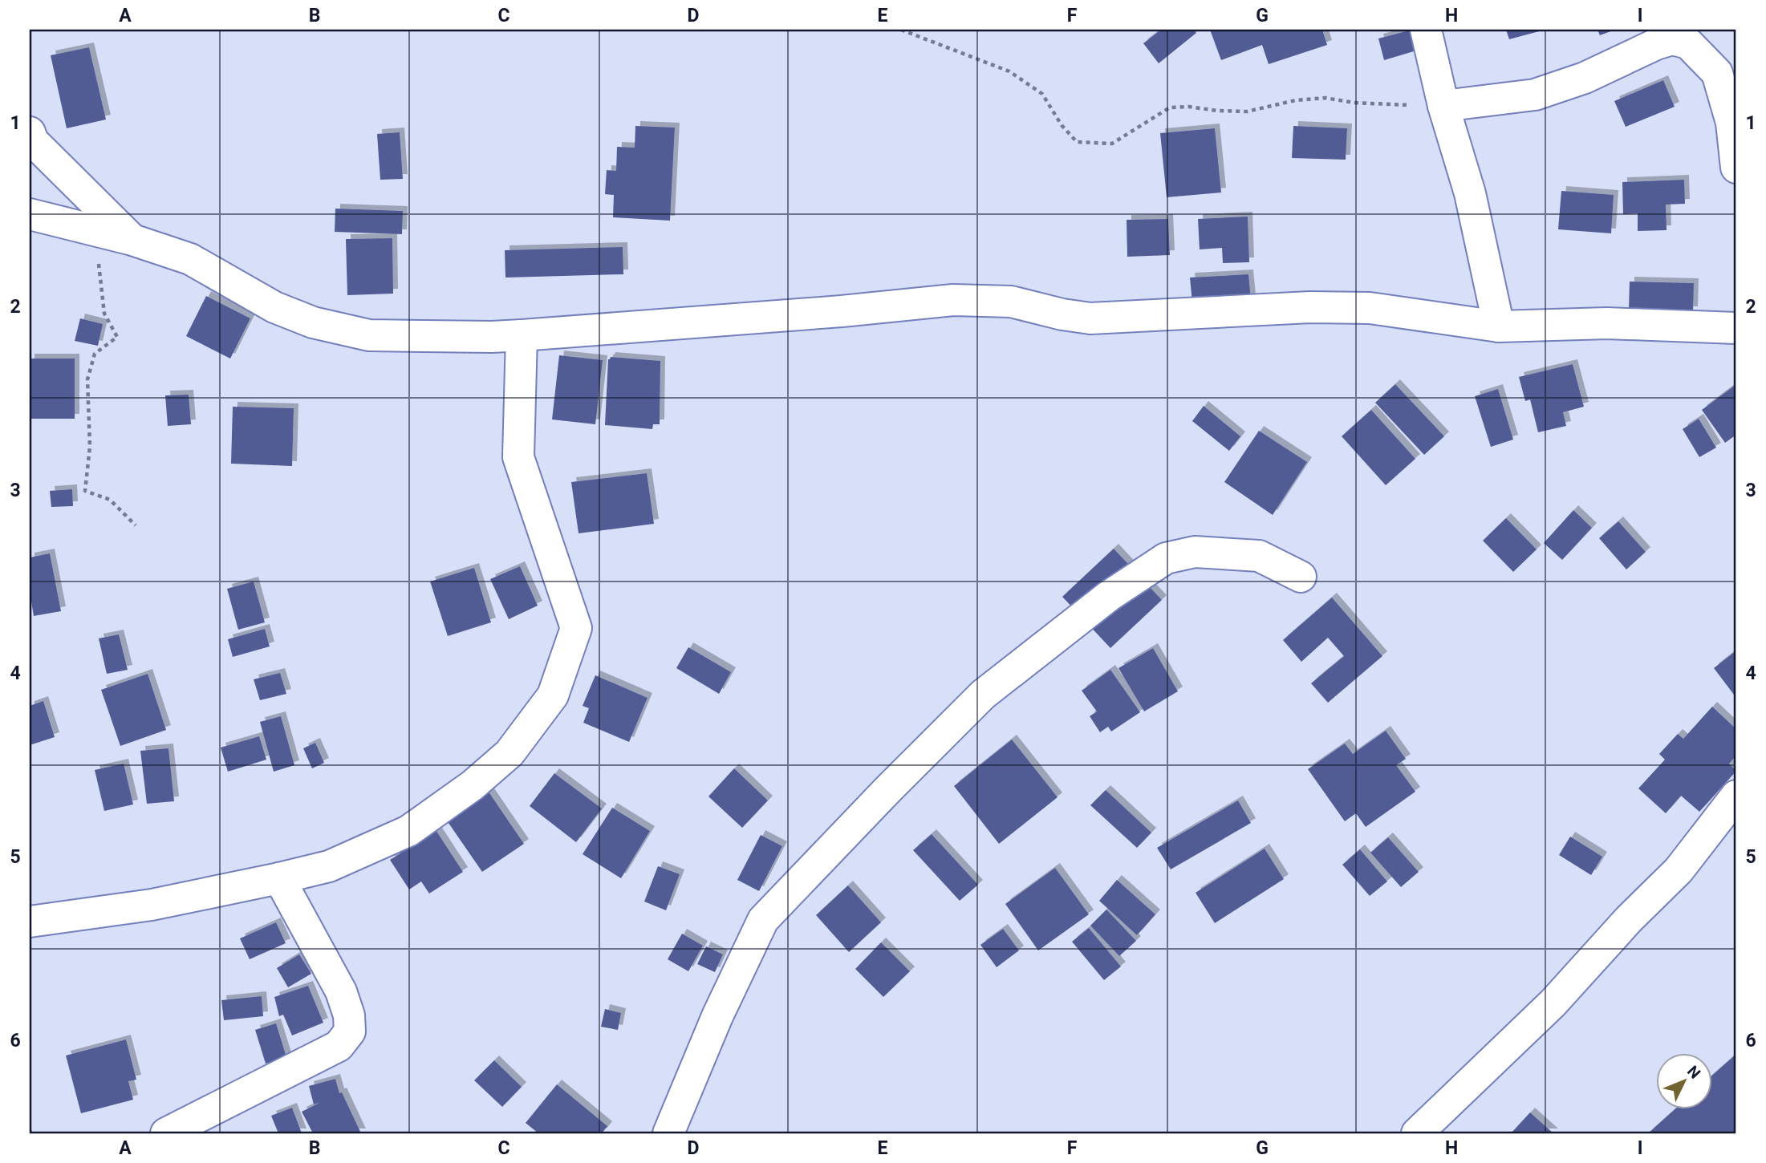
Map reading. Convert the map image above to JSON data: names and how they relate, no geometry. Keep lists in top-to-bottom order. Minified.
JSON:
{"north":"top right","grid":{"columns":["A","B","C","D","E","F","G","H","I"],"rows":["1","2","3","4","5","6"]}}
